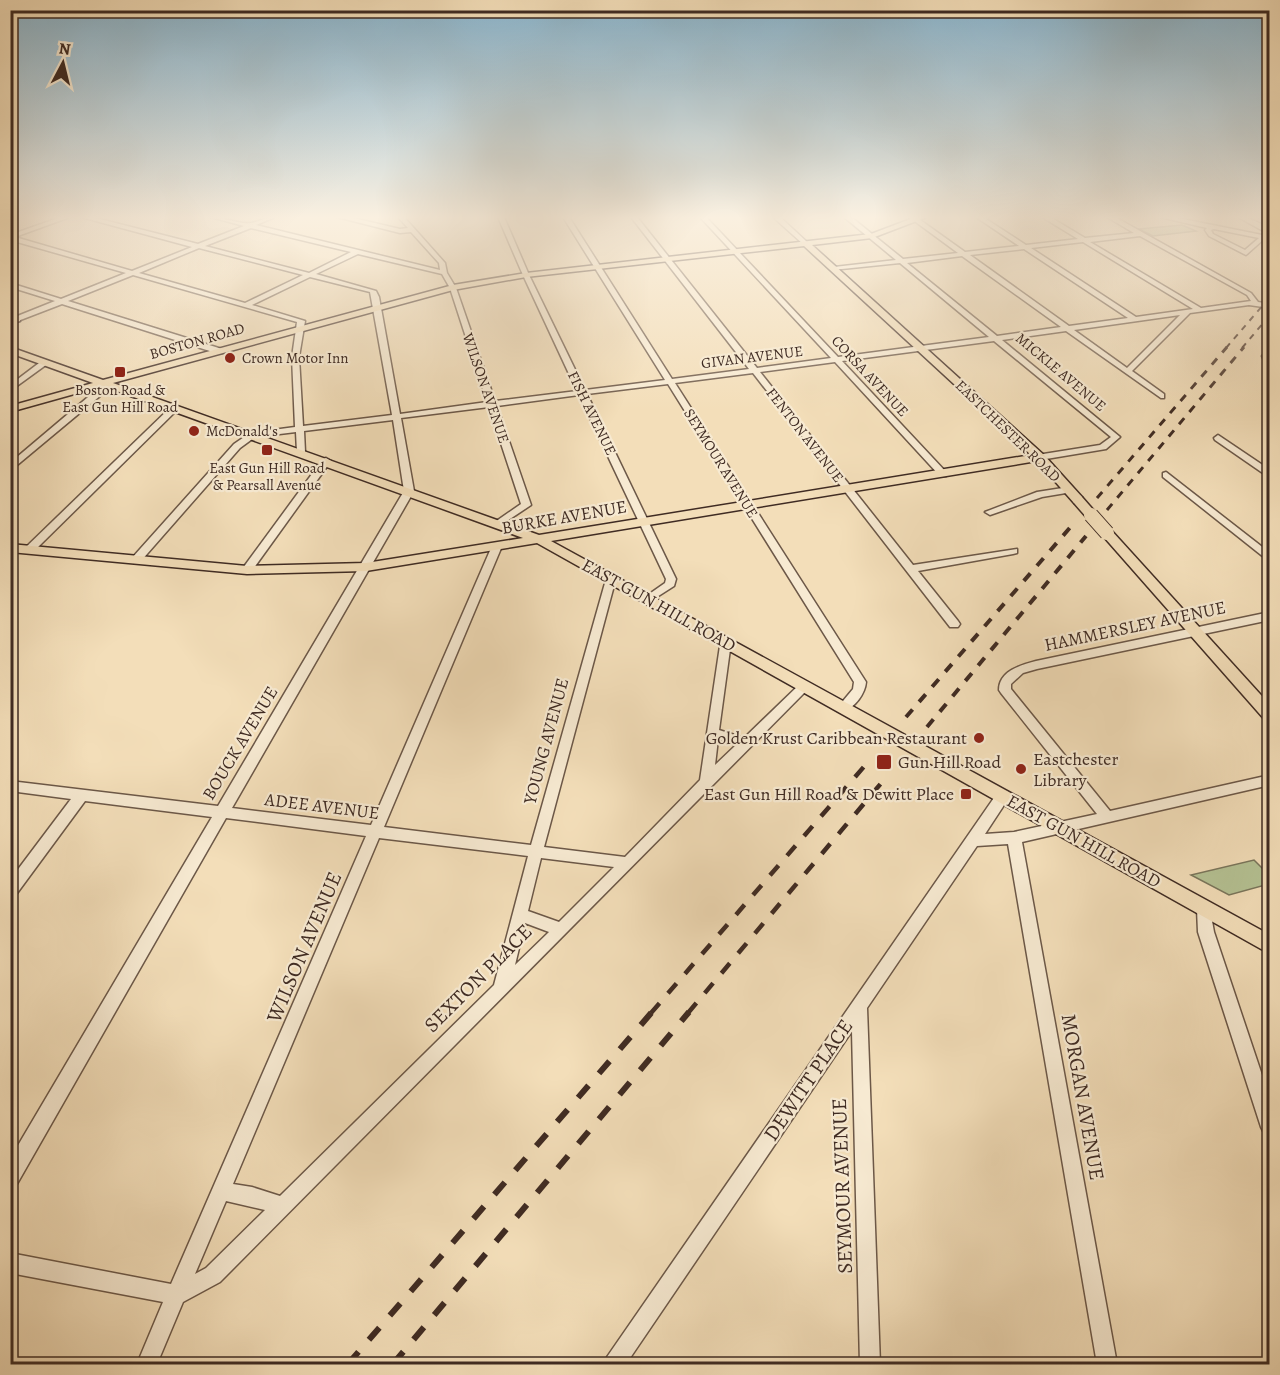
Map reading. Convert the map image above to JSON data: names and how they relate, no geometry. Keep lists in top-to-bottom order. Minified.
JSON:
{"streets":{"main road":["BOSTON ROAD","EASTCHESTER ROAD","BURKE AVENUE","EAST GUN HILL ROAD"],"street":["GIVAN AVENUE","MICKLE AVENUE","CORSA AVENUE","WILSON AVENUE","FISH AVENUE","FENTON AVENUE","SEYMOUR AVENUE","HAMMERSLEY AVENUE","YOUNG AVENUE","BOUCK AVENUE","ADEE AVENUE","SEXTON PLACE","DEWITT PLACE","MORGAN AVENUE"]},"crossings":[["BOSTON ROAD","WILSON AVENUE"],["BOSTON ROAD","EAST GUN HILL ROAD"],["GIVAN AVENUE","MICKLE AVENUE"],["GIVAN AVENUE","CORSA AVENUE"],["GIVAN AVENUE","WILSON AVENUE"],["GIVAN AVENUE","FISH AVENUE"],["GIVAN AVENUE","EASTCHESTER ROAD"],["GIVAN AVENUE","FENTON AVENUE"],["GIVAN AVENUE","SEYMOUR AVENUE"],["GIVAN AVENUE","EAST GUN HILL ROAD"],["MICKLE AVENUE","BURKE AVENUE"],["CORSA AVENUE","BURKE AVENUE"],["WILSON AVENUE","BURKE AVENUE"],["WILSON AVENUE","EAST GUN HILL ROAD"],["WILSON AVENUE","ADEE AVENUE"],["WILSON AVENUE","SEXTON PLACE"],["FISH AVENUE","BURKE AVENUE"],["FISH AVENUE","EAST GUN HILL ROAD"],["EASTCHESTER ROAD","BURKE AVENUE"],["EASTCHESTER ROAD","HAMMERSLEY AVENUE"],["FENTON AVENUE","BURKE AVENUE"],["SEYMOUR AVENUE","BURKE AVENUE"],["SEYMOUR AVENUE","EAST GUN HILL ROAD"],["SEYMOUR AVENUE","DEWITT PLACE"],["BURKE AVENUE","EAST GUN HILL ROAD"],["BURKE AVENUE","BOUCK AVENUE"],["EAST GUN HILL ROAD","YOUNG AVENUE"],["EAST GUN HILL ROAD","BOUCK AVENUE"],["EAST GUN HILL ROAD","SEXTON PLACE"],["EAST GUN HILL ROAD","DEWITT PLACE"],["YOUNG AVENUE","ADEE AVENUE"],["YOUNG AVENUE","SEXTON PLACE"],["BOUCK AVENUE","ADEE AVENUE"],["ADEE AVENUE","SEXTON PLACE"]],"places":{"other":["Crown Motor Inn","McDonald's","Golden Krust Caribbean Restaurant","Eastchester Library"],"transit":["Boston Road & East Gun Hill Road","East Gun Hill Road & Pearsall Avenue","Gun Hill Road","East Gun Hill Road & Dewitt Place"]},"north":"top"}
